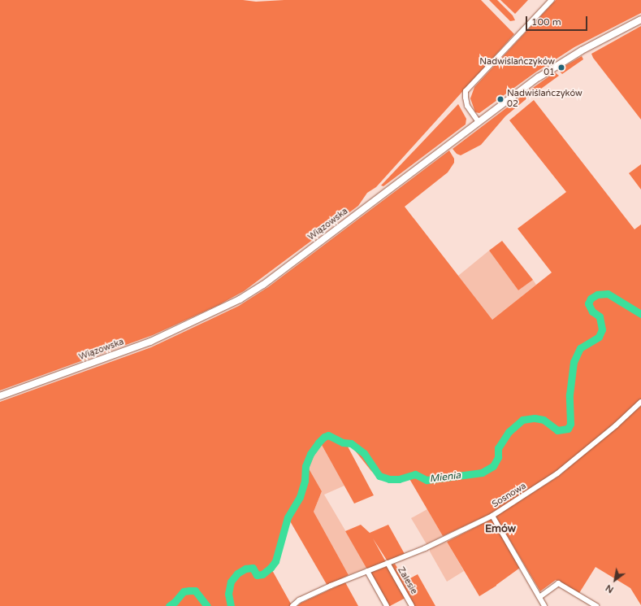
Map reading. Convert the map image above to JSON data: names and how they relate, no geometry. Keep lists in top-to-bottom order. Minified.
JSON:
{"streets":{"main road":["Wiązowska"],"street":["Sosnowa","Zalesie"]},"crossings":[["Sosnowa","Zalesie"]],"districts":["Emów"],"water":["Mienia"],"places":["Nadwiślańczyków 01","Nadwiślańczyków 02"],"scale_bar":"100 m","north":"bottom left"}
